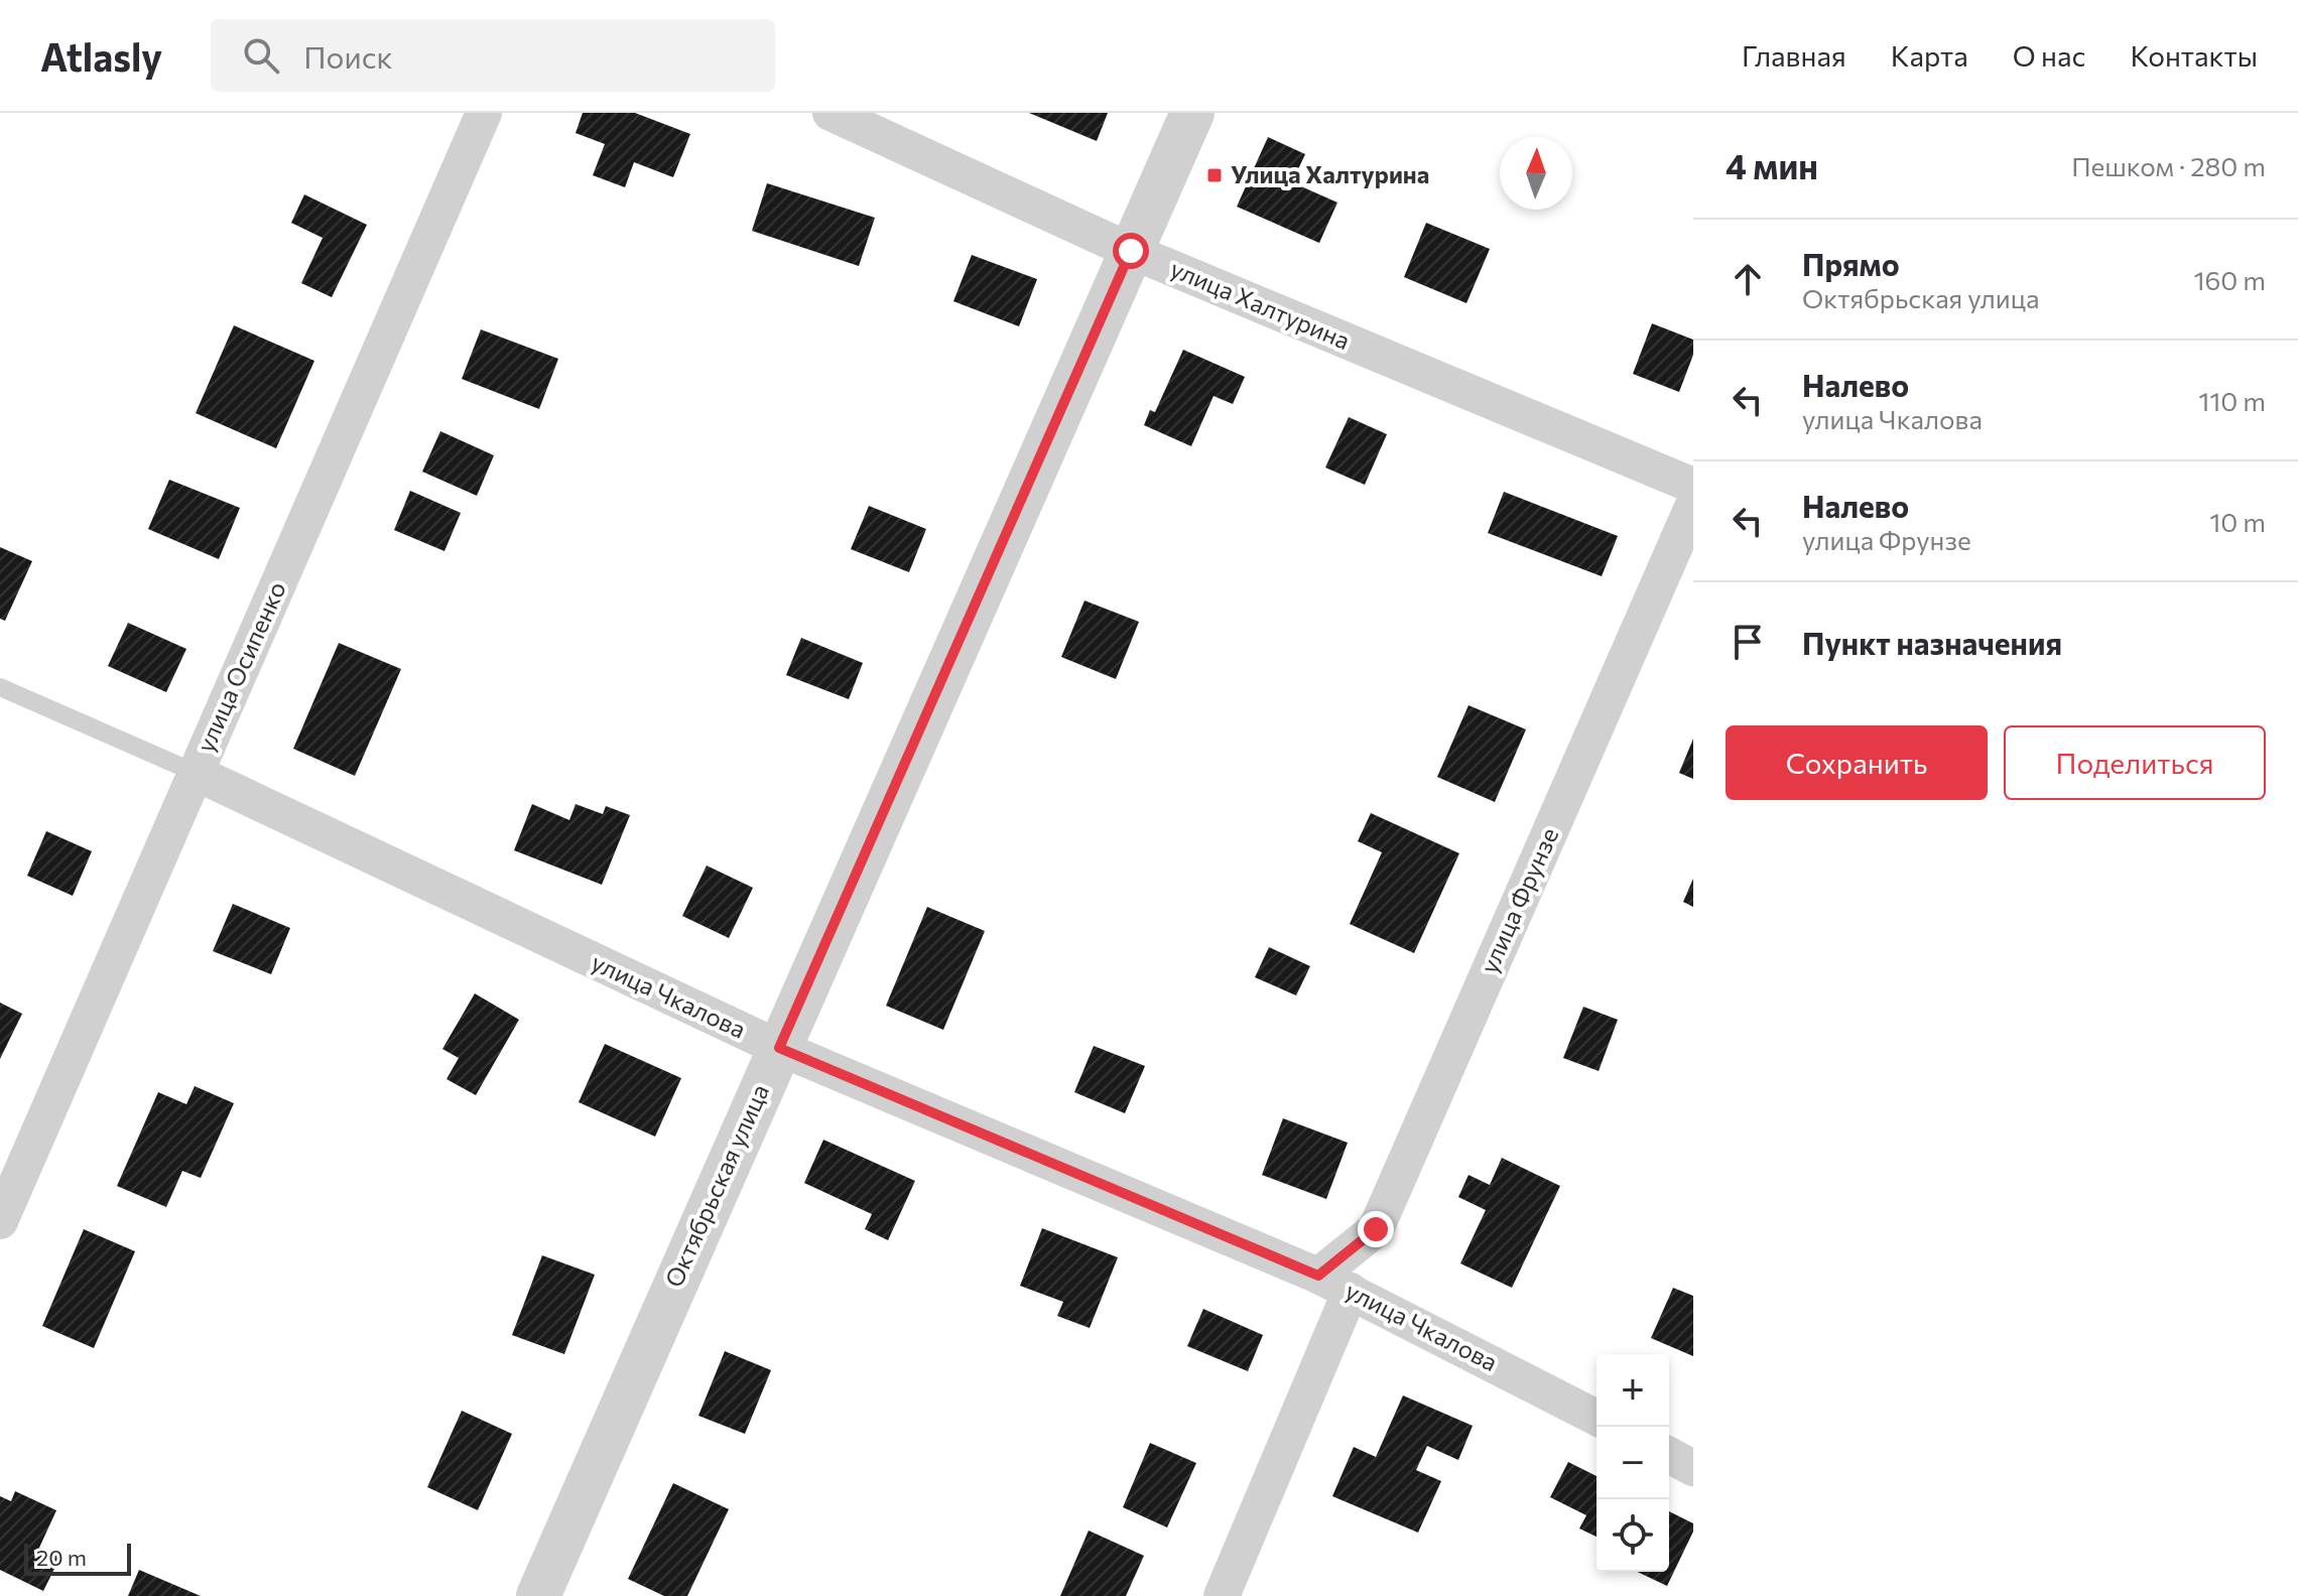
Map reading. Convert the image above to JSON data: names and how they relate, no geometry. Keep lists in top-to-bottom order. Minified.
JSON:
{"streets":{"street":["улица Халтурина","улица Осипенко","улица Фрунзе","улица Чкалова","Октябрьская улица"]},"crossings":[["улица Халтурина","Октябрьская улица"],["улица Осипенко","улица Чкалова"],["улица Фрунзе","улица Чкалова"],["улица Чкалова","Октябрьская улица"]],"places":{"transit":["Улица Халтурина"]},"scale_bar":"20 m","north":"top","page":{"header":"Atlasly","search":"Поиск","nav":["Главная","Карта","О нас","Контакты"],"heading":["4 мин","Пешком · 280 m"],"list":[["Прямо","Октябрьская улица","160 m"],["Налево","улица Чкалова","110 m"],["Налево","улица Фрунзе","10 m"],"Пункт назначения"],"buttons":["Сохранить","Поделиться"],"map_buttons":["+","−"],"scale":"20 m"}}
